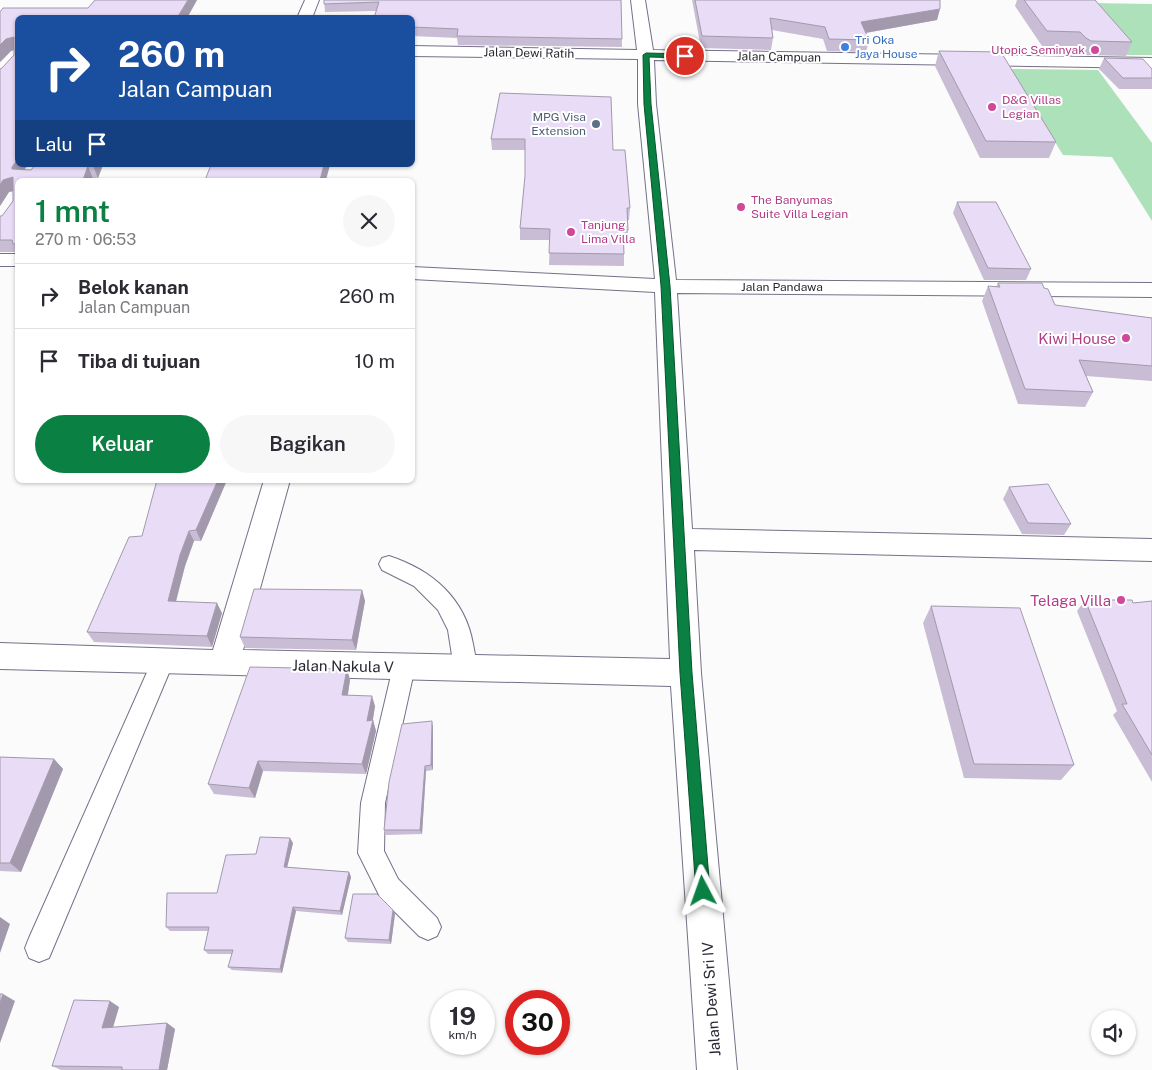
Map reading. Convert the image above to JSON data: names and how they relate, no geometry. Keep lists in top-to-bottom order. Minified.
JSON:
{"streets":{"street":["Jalan Dewi Ratih","Jalan Campuan","Jalan Pandawa","Jalan Nakula V","Jalan Dewi Sri IV"]},"crossings":[["Jalan Dewi Ratih","Jalan Campuan"],["Jalan Dewi Ratih","Jalan Dewi Sri IV"],["Jalan Campuan","Jalan Dewi Sri IV"],["Jalan Pandawa","Jalan Dewi Sri IV"],["Jalan Nakula V","Jalan Dewi Sri IV"]],"places":["Tri Oka Jaya House","Utopic Seminyak","D&G Villas Legian","MPG Visa Extension","The Banyumas Suite Villa Legian","Tanjung Lima Villa","Kiwi House","Telaga Villa"],"page":{"turn":["260 m","Jalan Campuan"],"then":"Lalu","heading":["1 mnt","270 m · 06:53"],"list":[{"name":"Belok kanan","note":"Jalan Campuan","value":"260 m"},{"name":"Tiba di tujuan","value":"10 m"}],"buttons":["Keluar","Bagikan"],"speed":"19 km/h","limit":"30"}}
